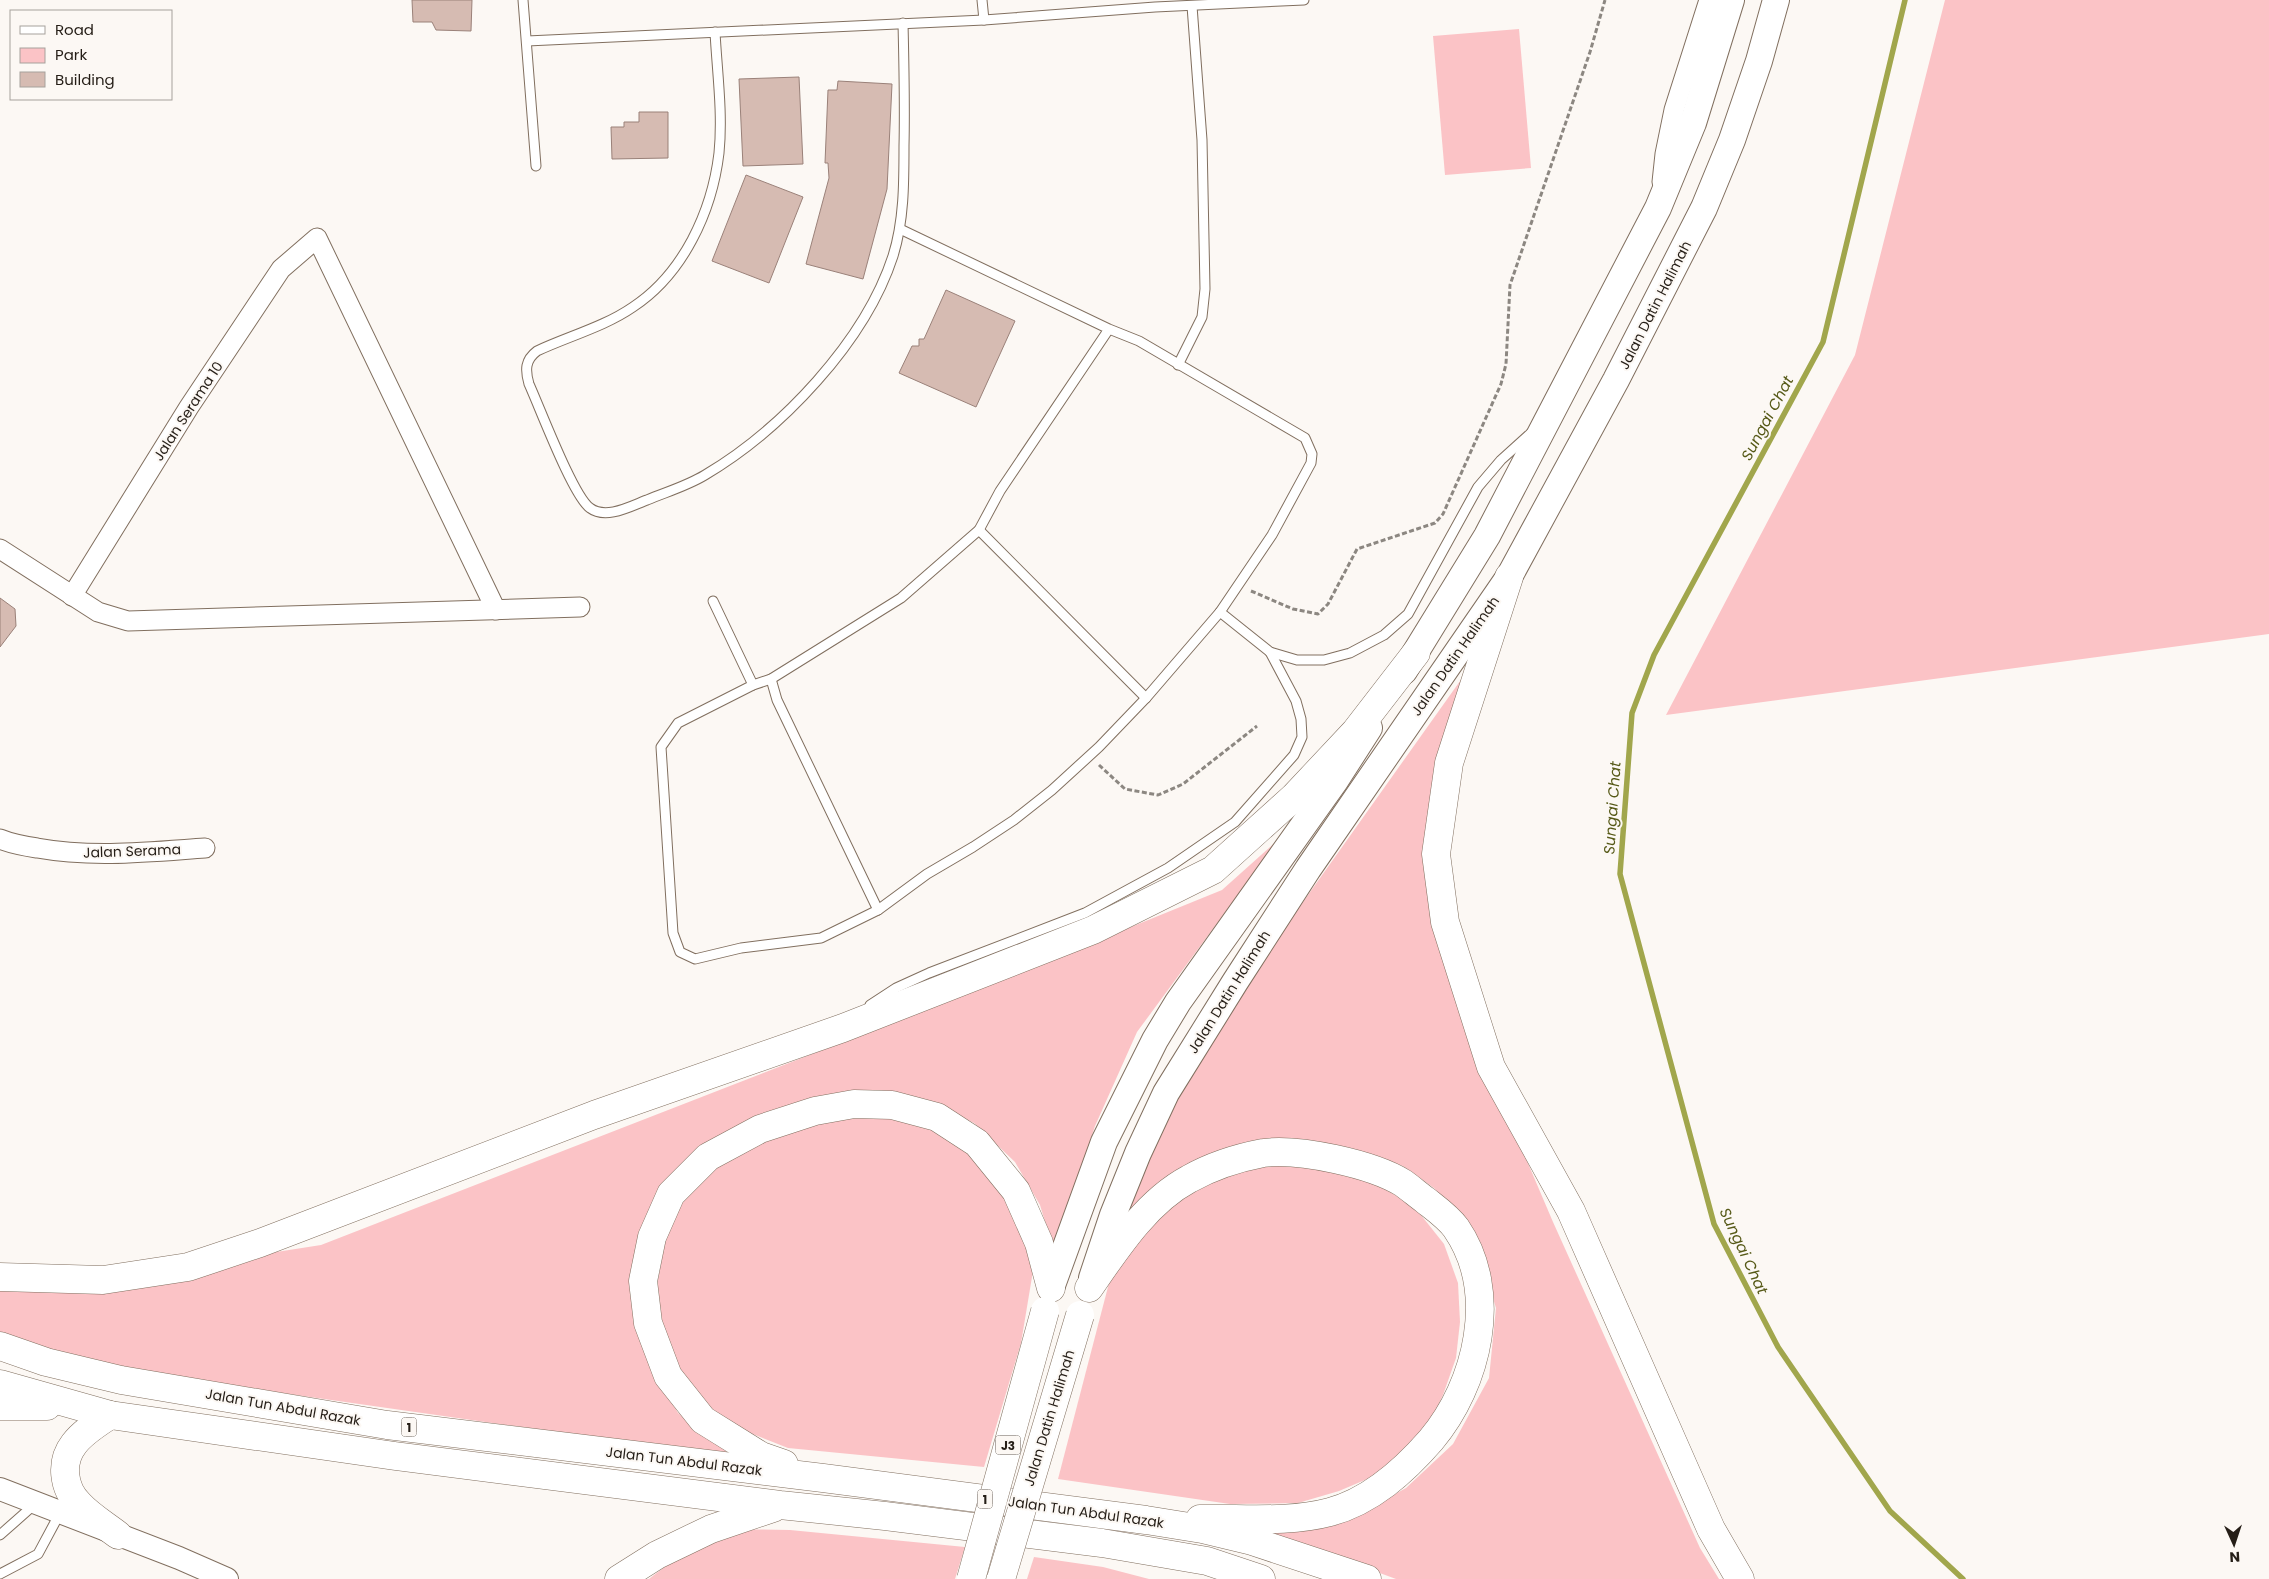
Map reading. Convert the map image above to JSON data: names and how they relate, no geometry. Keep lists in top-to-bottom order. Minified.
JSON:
{"streets":{"main road":["Jalan Datin Halimah","Jalan Tun Abdul Razak","1","J3"],"street":["Jalan Serama 10","Jalan Serama"]},"water":["Sungai Chat"],"legend":["Road","Park","Building"],"north":"bottom"}
